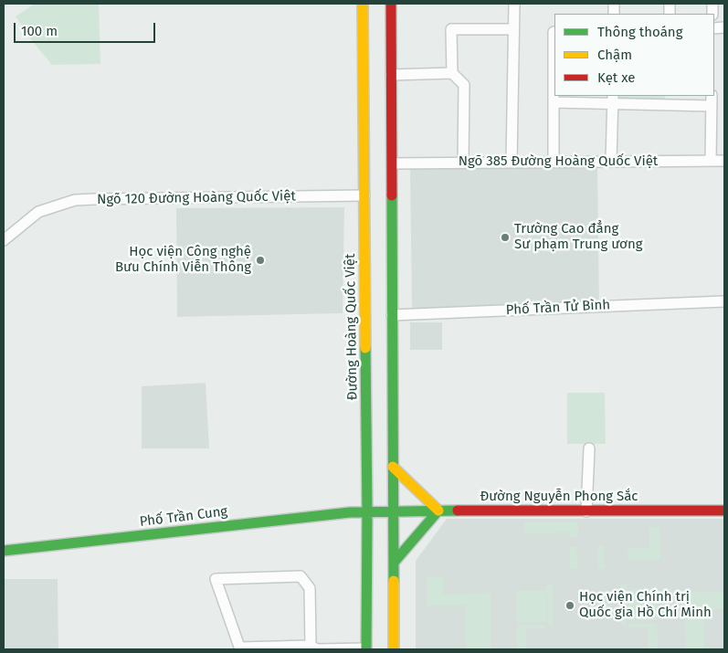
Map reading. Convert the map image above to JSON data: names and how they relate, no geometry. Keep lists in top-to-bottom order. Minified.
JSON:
{"streets":{"main road":["Đường Hoàng Quốc Việt","Đường Nguyễn Phong Sắc","Phố Trần Cung"],"street":["Ngõ 385 Đường Hoàng Quốc Việt","Ngõ 120 Đường Hoàng Quốc Việt","Phố Trần Tử Bình"]},"crossings":[["Ngõ 120 Đường Hoàng Quốc Việt","Đường Hoàng Quốc Việt"],["Đường Hoàng Quốc Việt","Phố Trần Cung"],["Đường Nguyễn Phong Sắc","Phố Trần Cung"]],"places":["Trường Cao đẳng Sư phạm Trung ương","Học viện Công nghệ Bưu Chính Viễn Thông","Học viện Chính trị Quốc gia Hồ Chí Minh"],"legend":["Thông thoáng","Chậm","Kẹt xe"],"scale_bar":"100 m"}
